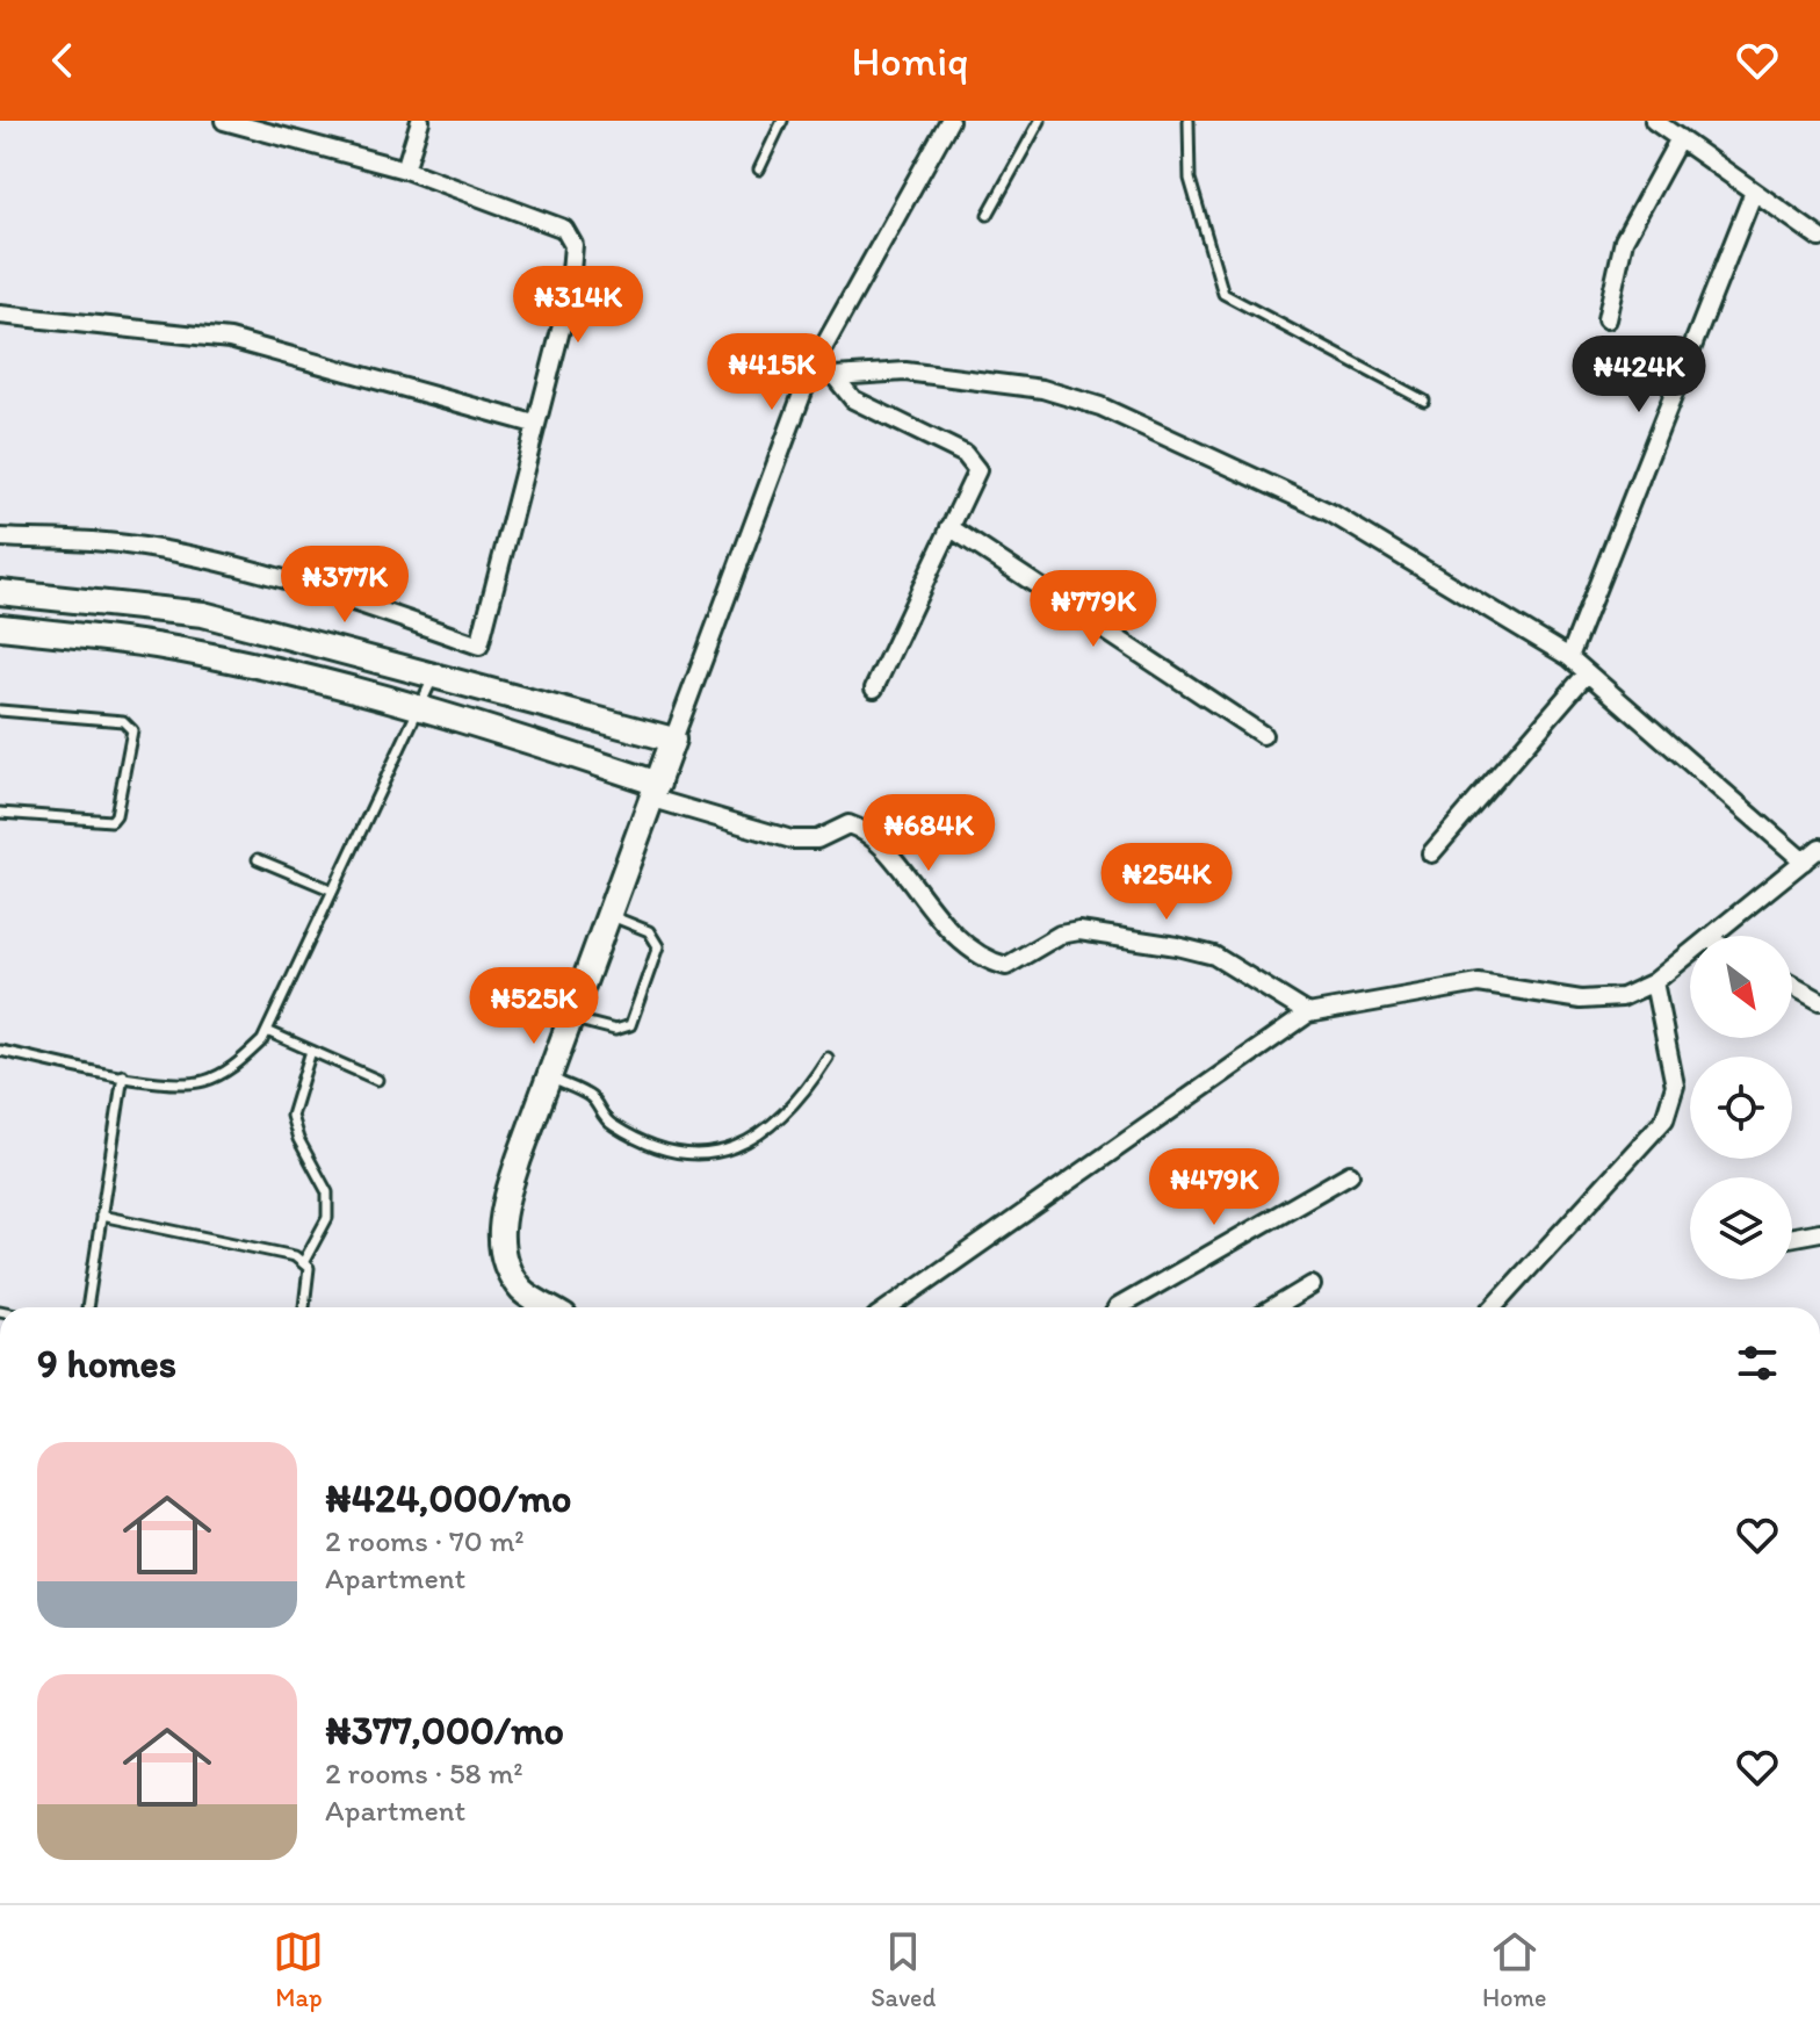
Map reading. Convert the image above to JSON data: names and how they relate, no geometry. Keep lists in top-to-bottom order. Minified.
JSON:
{"north":"bottom right","page":{"header":"Homiq","price":["₦314K","₦415K","₦424K","₦377K","₦779K","₦684K","₦254K","₦525K","₦479K"],"heading":"9 homes","list":[{"name":"₦424,000/mo","note":"2 rooms · 70 m² · Apartment"},{"name":"₦377,000/mo","note":"2 rooms · 58 m² · Apartment"}],"tabs":["Map","Saved","Home"]}}
